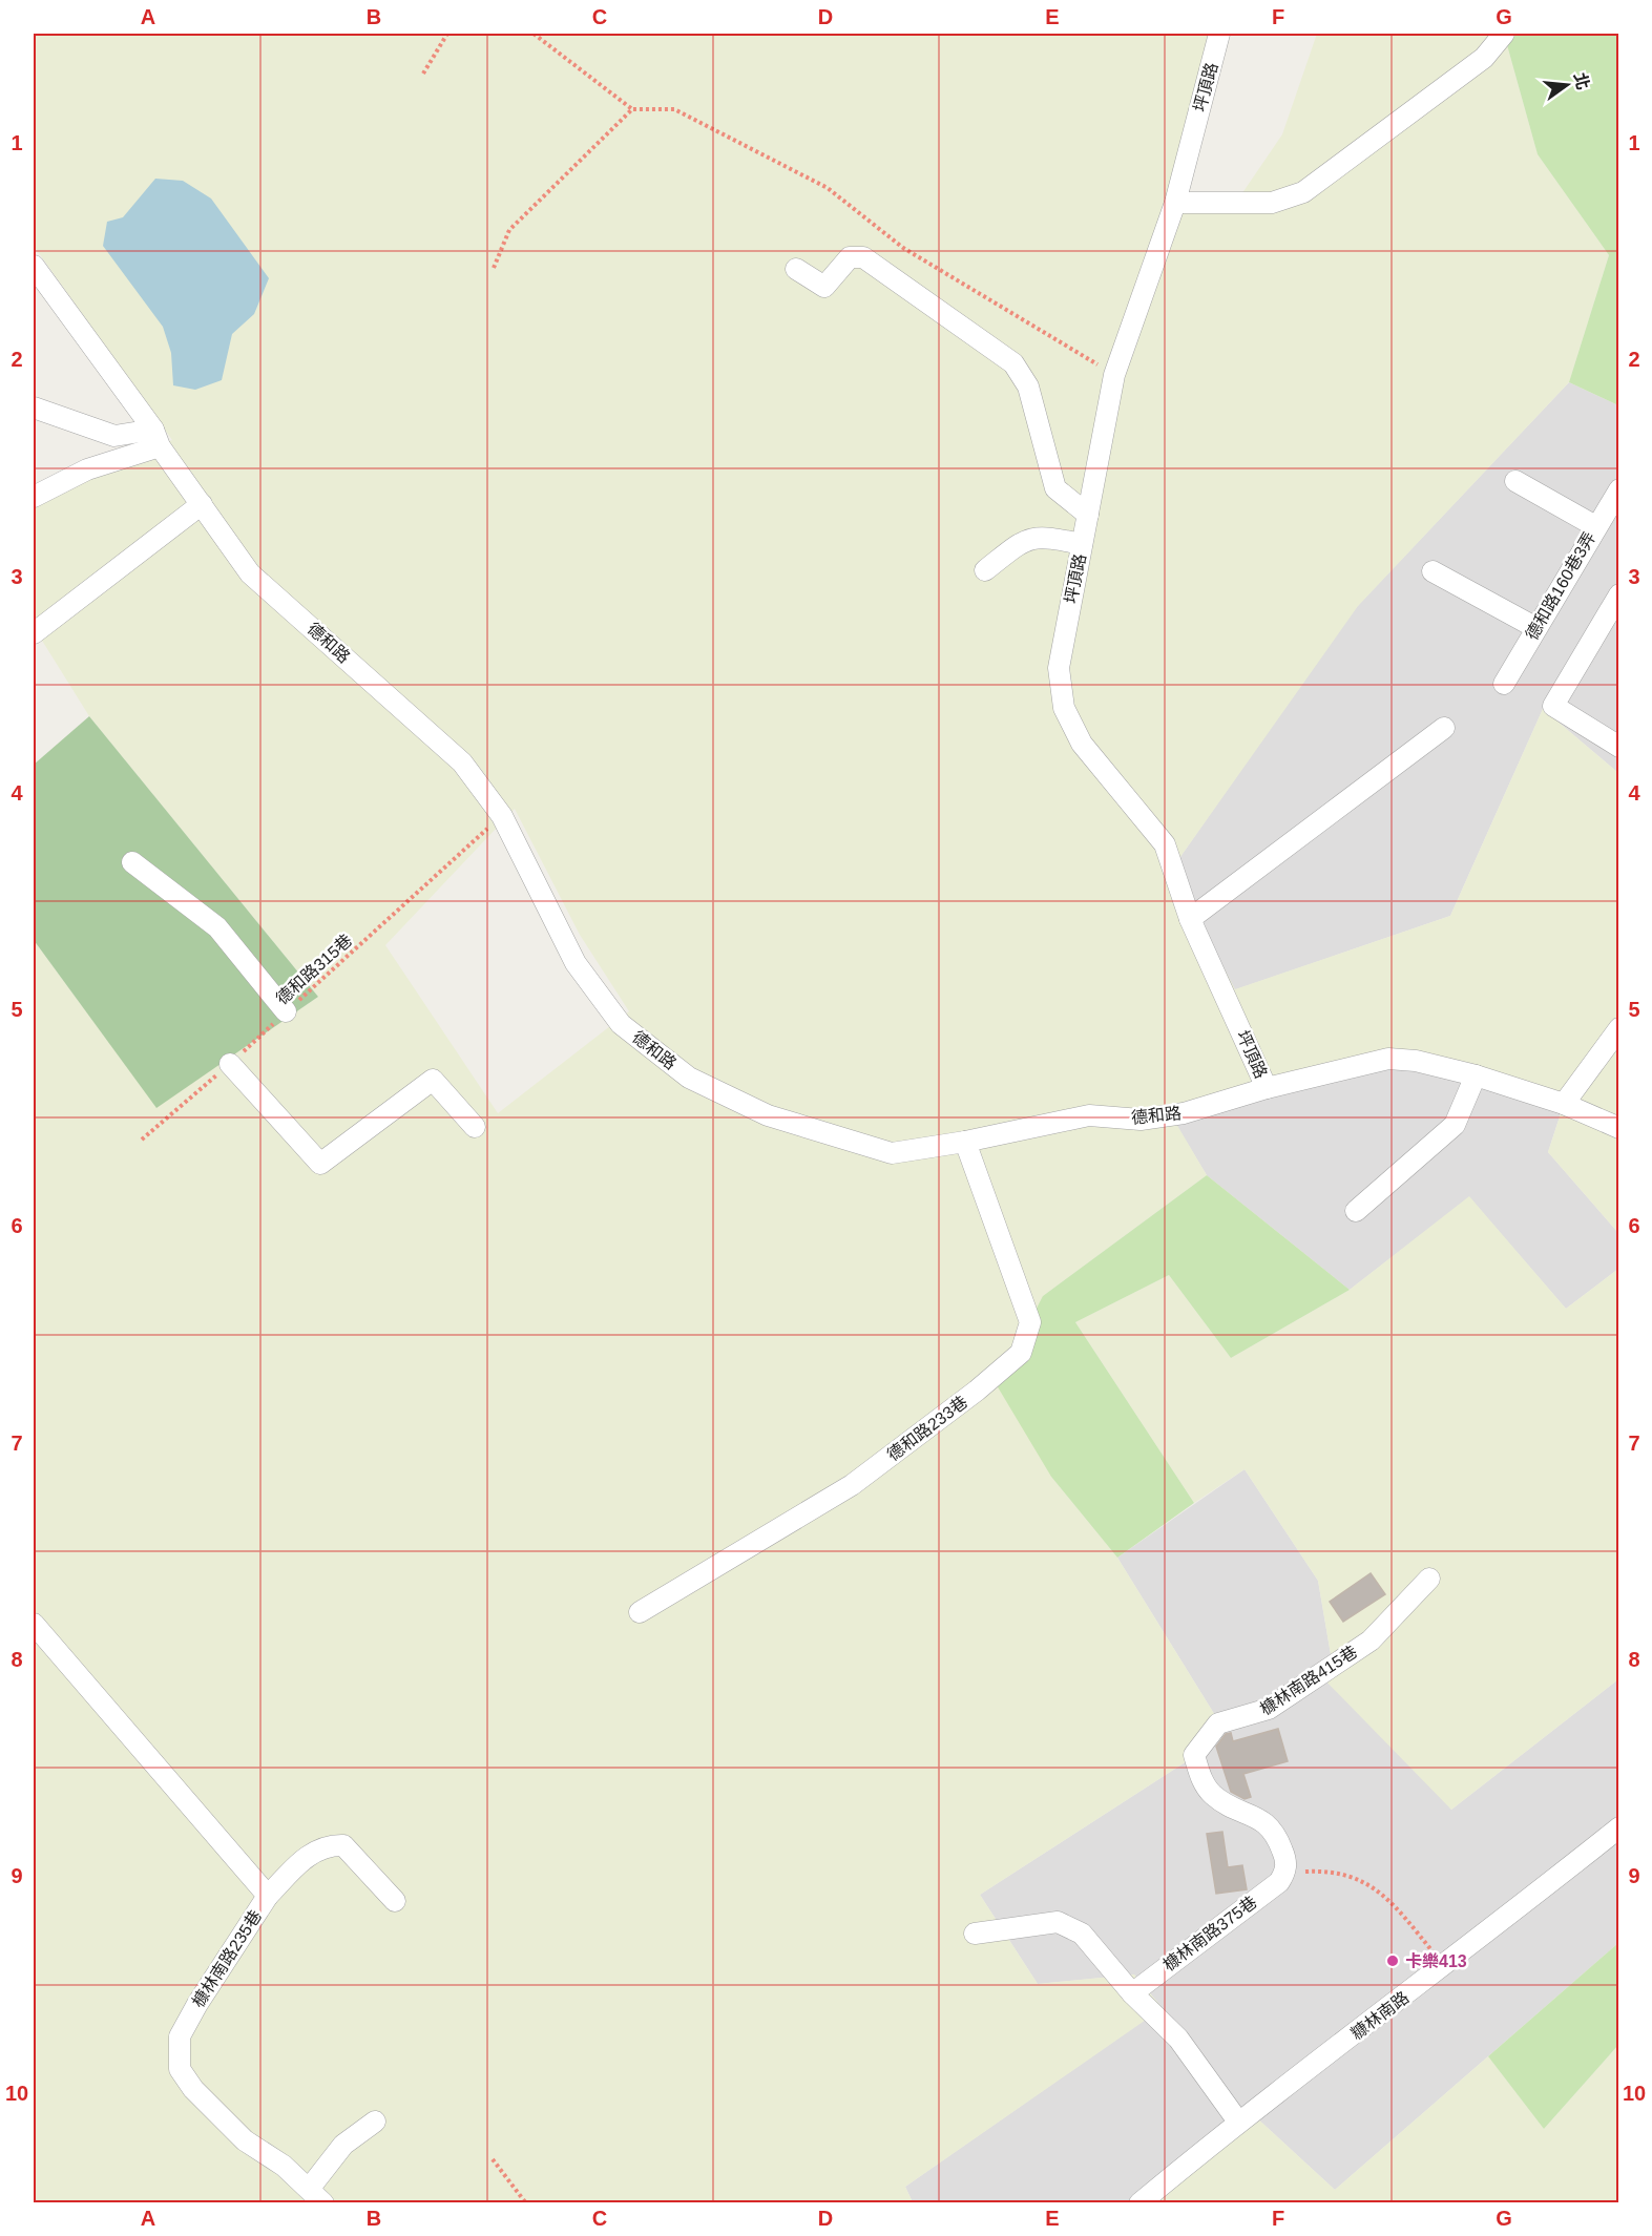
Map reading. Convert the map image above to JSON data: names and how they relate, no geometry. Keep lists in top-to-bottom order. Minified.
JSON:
{"streets":{"street":["坪頂路","德和路160巷3弄","德和路","德和路233巷","槺林南路415巷","槺林南路375巷","槺林南路235巷","糠林南路"],"path":["德和路315巷"]},"crossings":[["坪頂路","德和路"],["德和路","德和路315巷"],["德和路","德和路233巷"],["槺林南路415巷","槺林南路375巷"]],"places":["卡樂413"],"north":"right","grid":{"columns":["A","B","C","D","E","F","G"],"rows":["1","2","3","4","5","6","7","8","9","10"]}}
